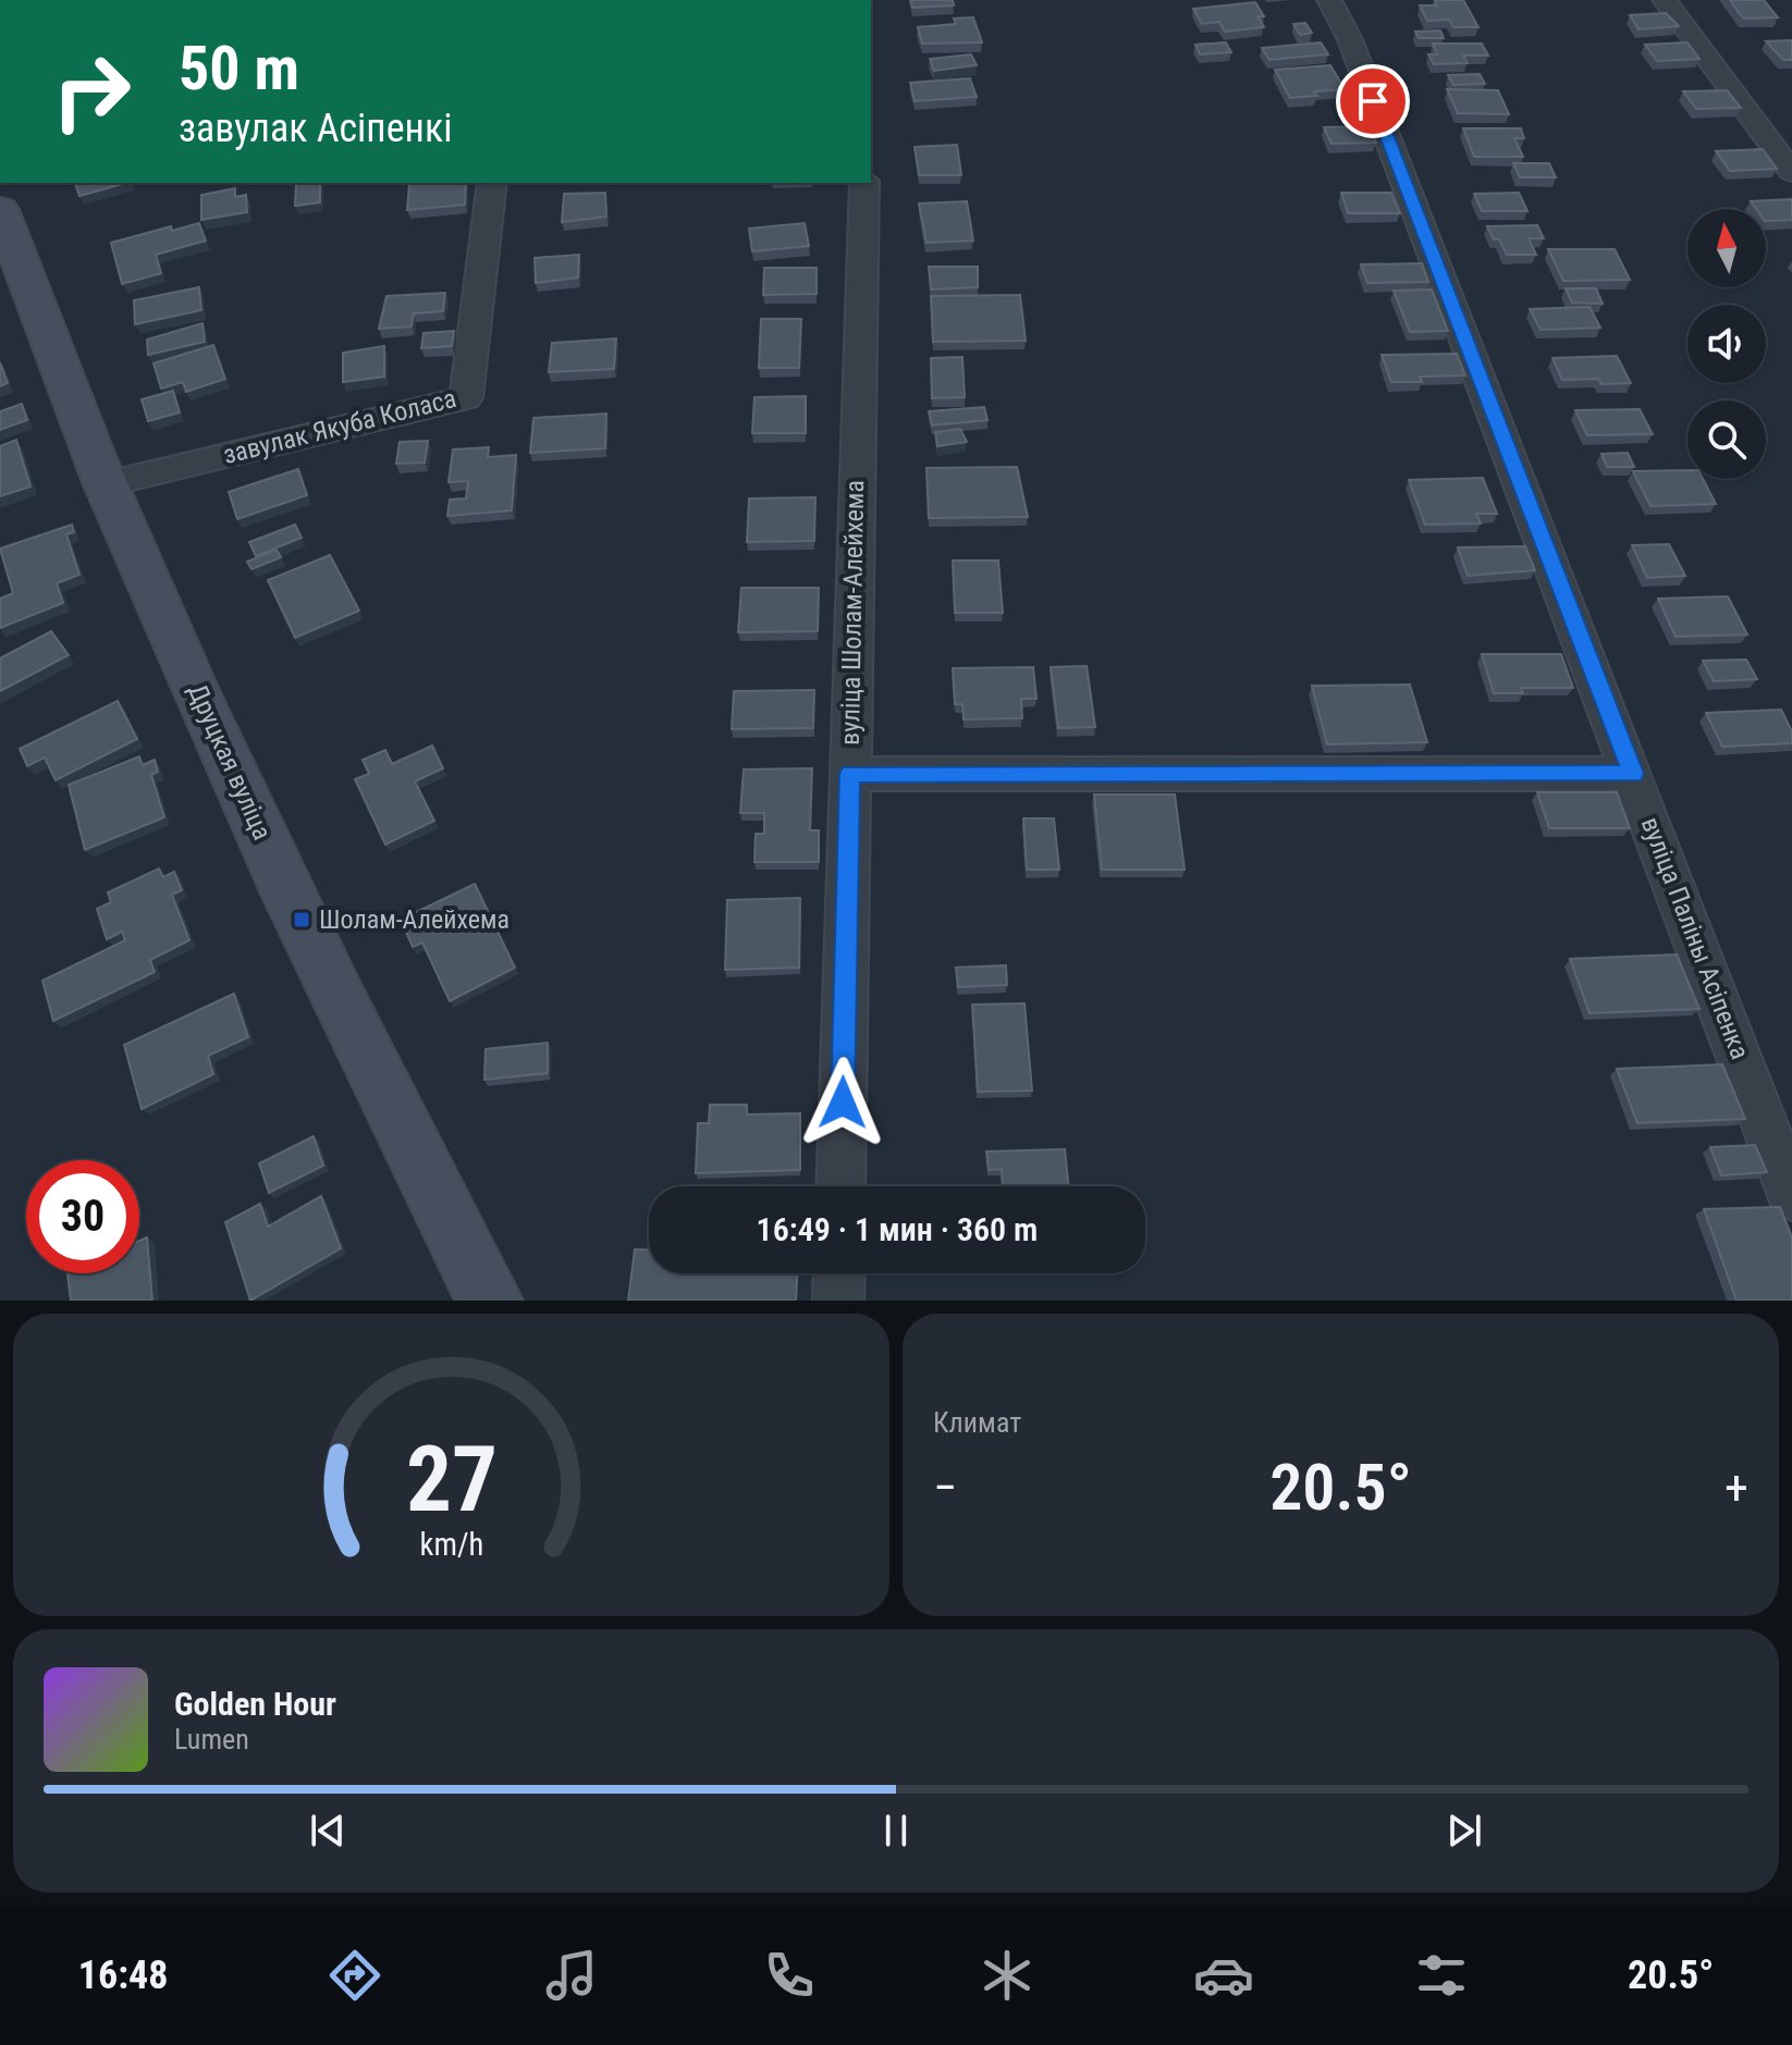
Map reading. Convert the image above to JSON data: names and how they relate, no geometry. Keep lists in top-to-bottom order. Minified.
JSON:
{"streets":{"main road":["Друцкая вуліца"],"street":["завулак Якуба Коласа","вуліца Шолам-Алейхема","вуліца Паліны Асіпенка"]},"crossings":[["завулак Якуба Коласа","Друцкая вуліца"]],"places":{"transit":["Шолам-Алейхема"]},"north":"top","page":{"turn":["50 m","завулак Асіпенкі"],"limit":"30","trip":"16:49 · 1 мин · 360 m","tile":"Климат","heat":["−","20.5°","+"],"song":["Golden Hour","Lumen"],"tabs":["16:48","20.5°"],"gauge":["27","km/h"]}}
